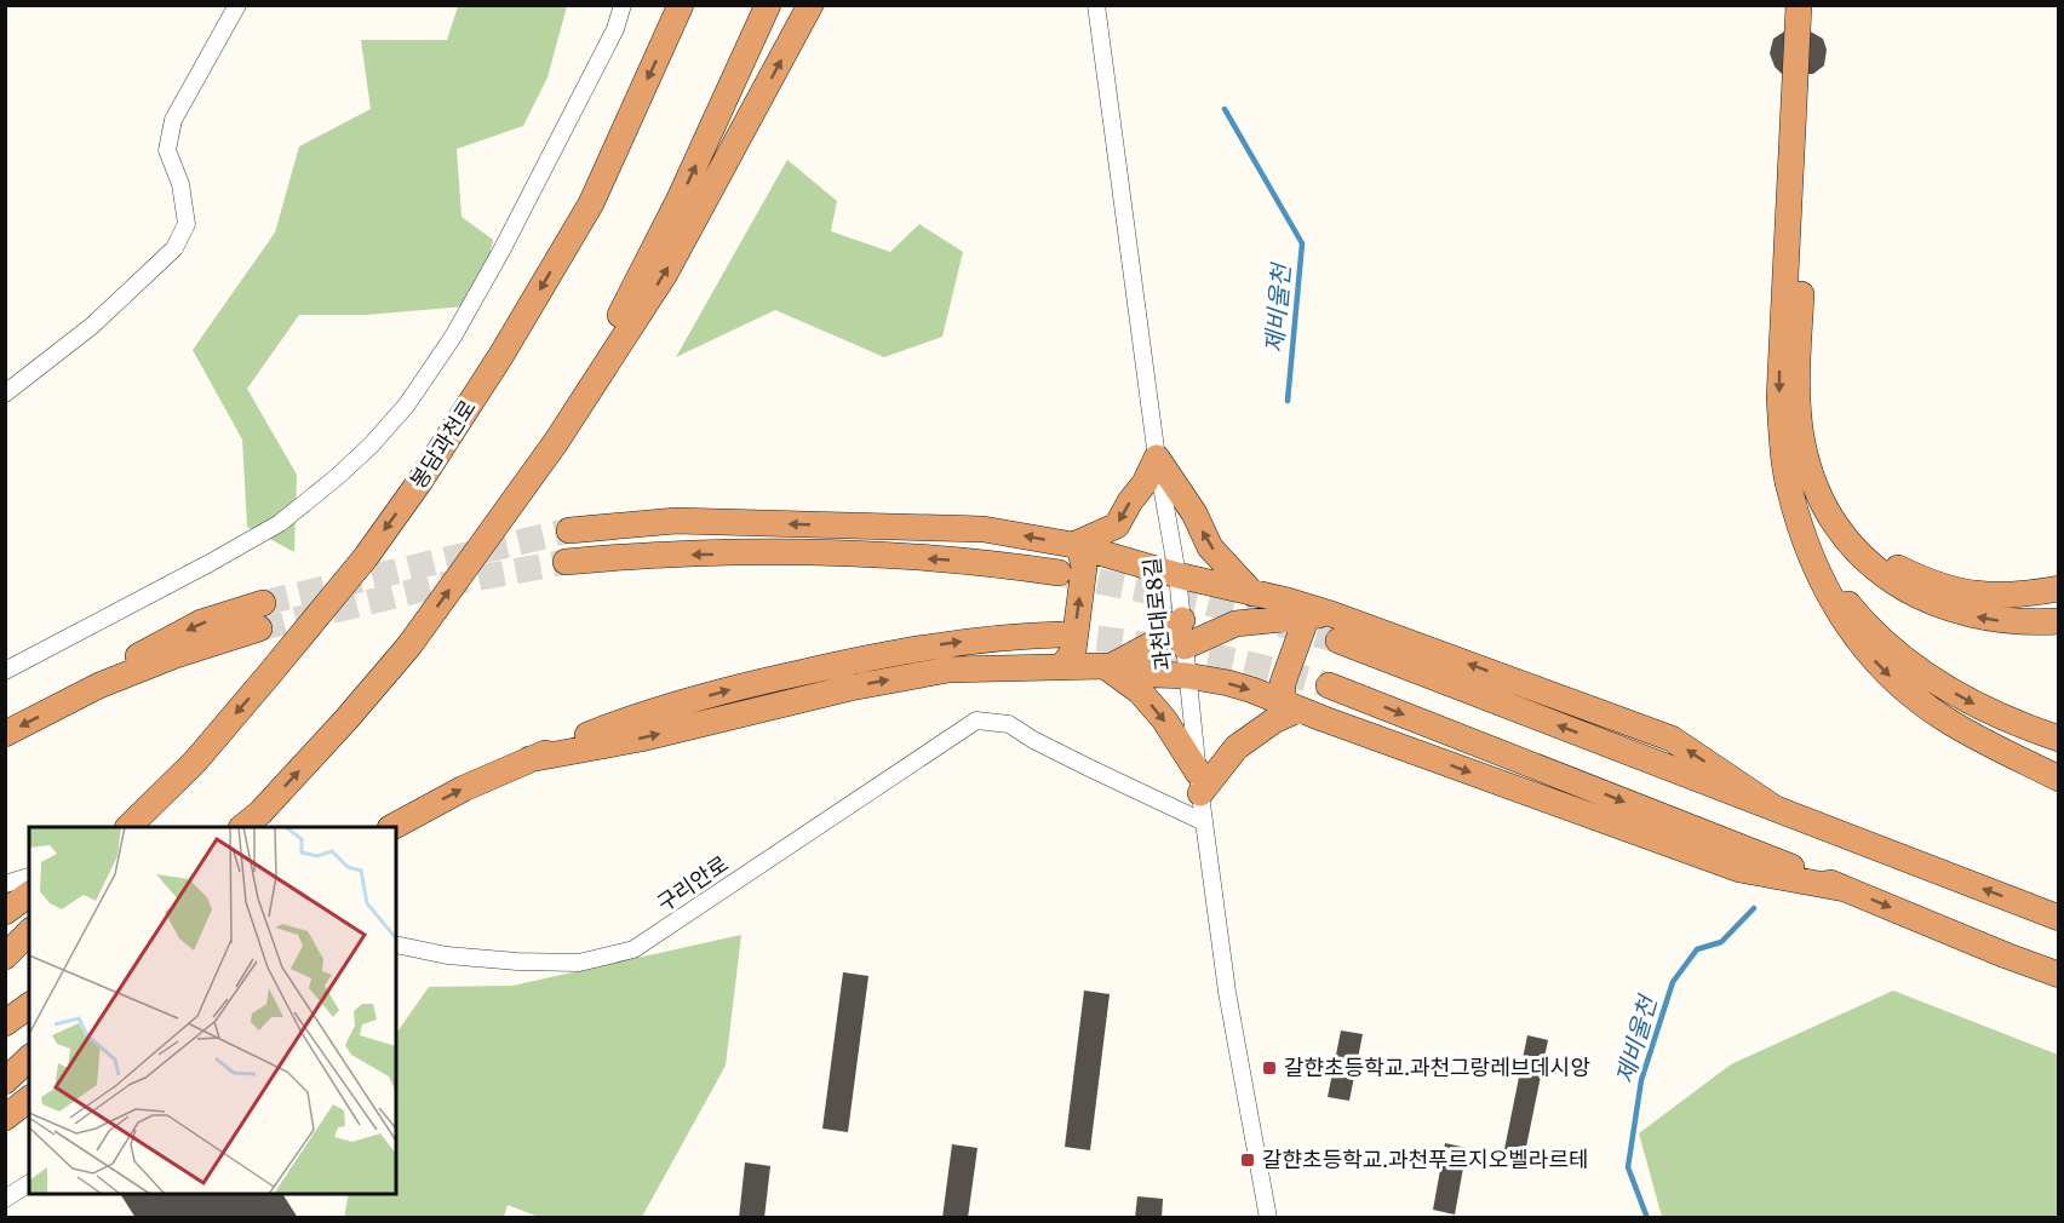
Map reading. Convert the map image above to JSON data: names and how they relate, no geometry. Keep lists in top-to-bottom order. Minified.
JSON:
{"streets":{"highway":["봉담과천로"],"street":["과천대로8길","구리안로"]},"crossings":[["과천대로8길","구리안로"]],"water":["제비울천"],"places":{"transit":["갈햔초등학교.과천그랑레브데시앙","갈햔초등학교.과천푸르지오벨라르테"]}}
